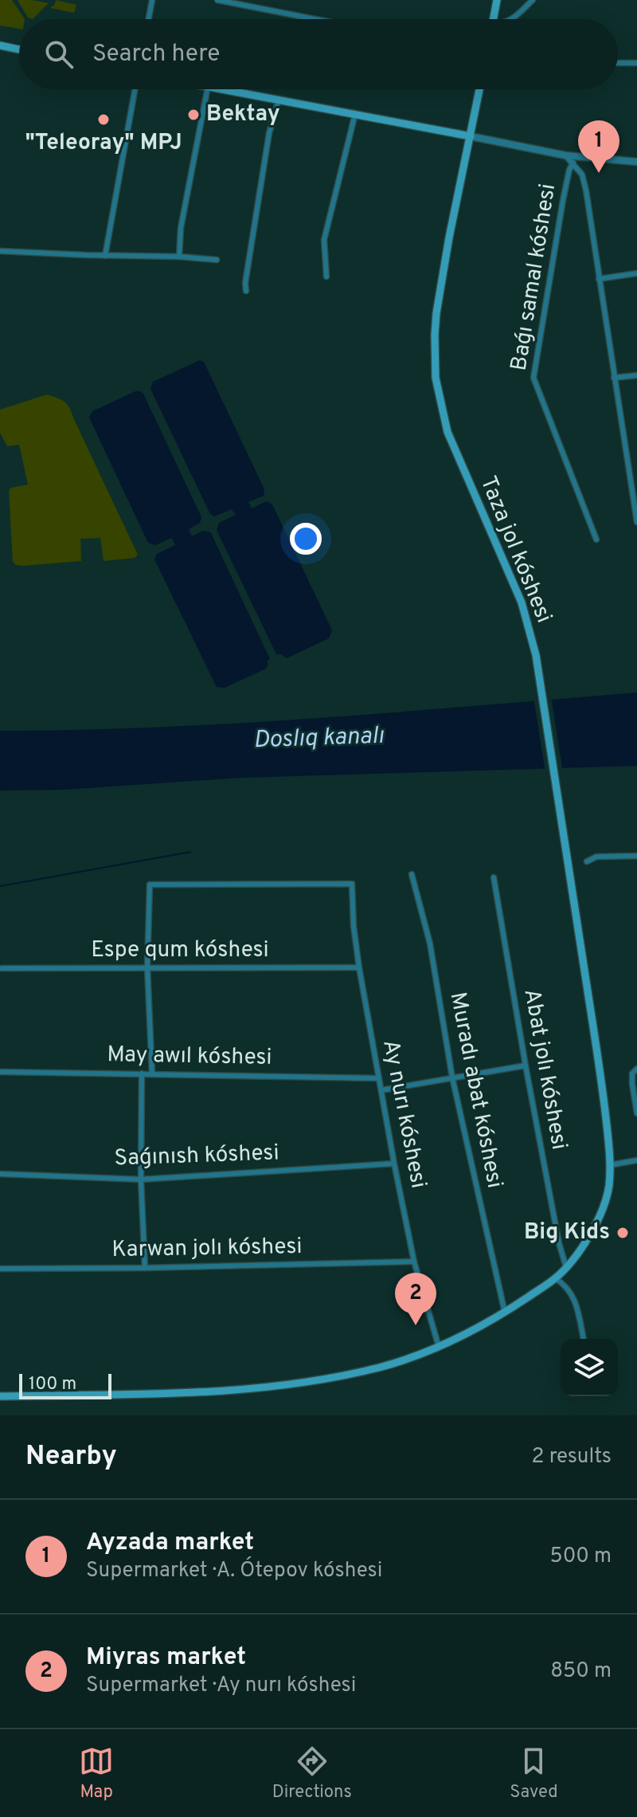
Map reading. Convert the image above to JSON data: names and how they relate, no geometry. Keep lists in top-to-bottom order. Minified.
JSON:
{"streets":{"main road":["Taza jol kóshesi"],"street":["Baǵı samal kóshesi","Espe qum kóshesi","May awıl kóshesi","Abat jolı kóshesi","Muradı abat kóshesi","Ay nurı kóshesi","Saǵınısh kóshesi","Karwan jolı kóshesi"]},"crossings":[["Taza jol kóshesi","Abat jolı kóshesi"],["Taza jol kóshesi","Muradı abat kóshesi"],["Taza jol kóshesi","Ay nurı kóshesi"],["Espe qum kóshesi","Ay nurı kóshesi"],["May awıl kóshesi","Ay nurı kóshesi"],["Ay nurı kóshesi","Saǵınısh kóshesi"],["Ay nurı kóshesi","Karwan jolı kóshesi"]],"water":["Doslıq kanalı"],"places":["Bektay","\"Teleoray\" MPJ","Big Kids"],"scale_bar":"100 m","page":{"search":"Search here","pins":["1","2"],"scale":"100 m","heading":["Nearby","2 results"],"list":[{"mark":"1","name":"Ayzada market","note":"Supermarket · A. Ótepov kóshesi","value":"500 m"},{"mark":"2","name":"Miyras market","note":"Supermarket · Ay nurı kóshesi","value":"850 m"}],"nav":["Map","Directions","Saved"]}}
